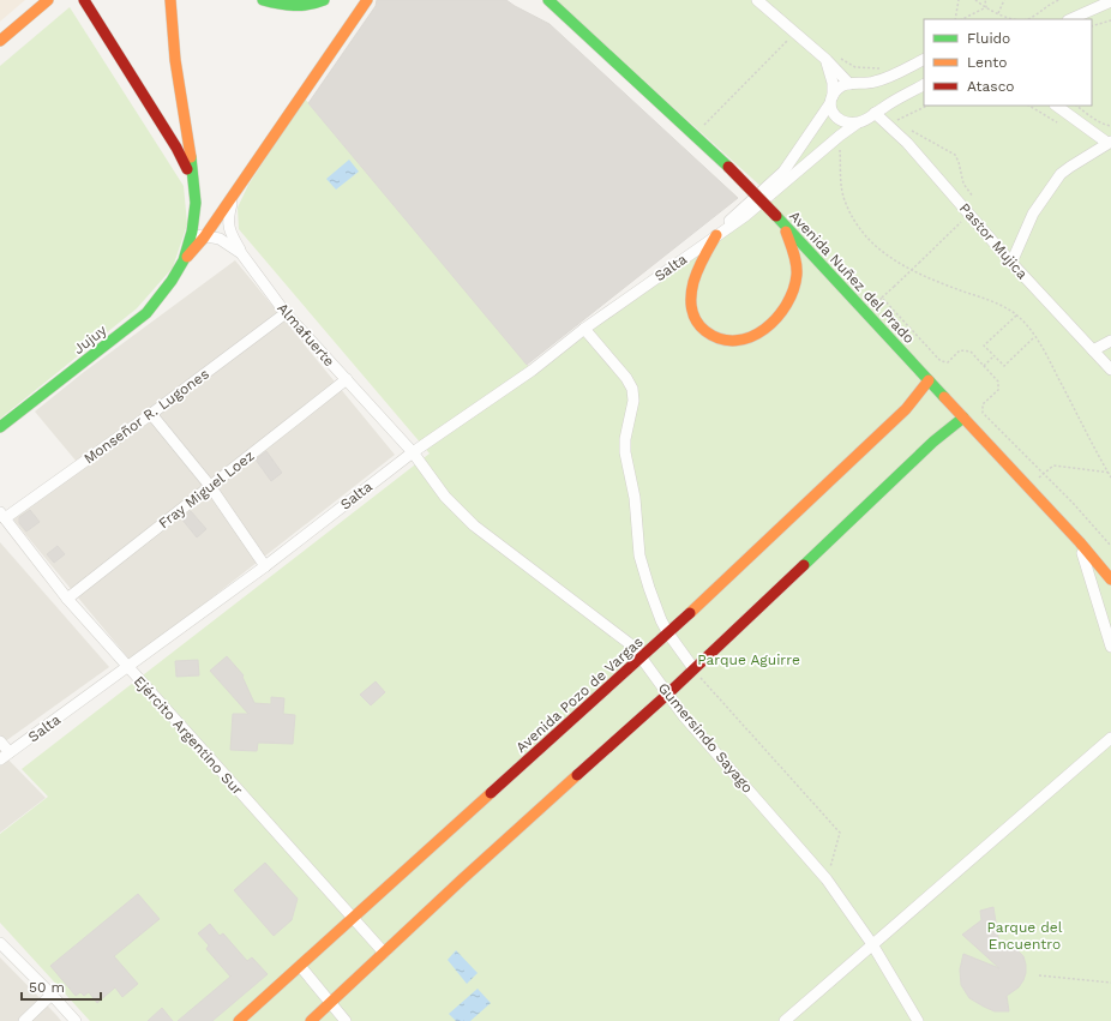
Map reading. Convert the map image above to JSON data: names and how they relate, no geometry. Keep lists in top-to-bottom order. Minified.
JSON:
{"streets":{"main road":["Avenida Nuñez del Prado","Jujuy","Avenida Pozo de Vargas"],"street":["Pastor Mujica","Salta","Almafuerte","Monseñor R. Lugones","Fray Miguel Loez","Ejército Argentino Sur","Gumersindo Sayago"]},"crossings":[["Salta","Almafuerte"],["Salta","Ejército Argentino Sur"],["Salta","Gumersindo Sayago"],["Avenida Nuñez del Prado","Avenida Pozo de Vargas"],["Almafuerte","Monseñor R. Lugones"],["Almafuerte","Fray Miguel Loez"],["Almafuerte","Gumersindo Sayago"],["Monseñor R. Lugones","Ejército Argentino Sur"],["Fray Miguel Loez","Ejército Argentino Sur"],["Avenida Pozo de Vargas","Ejército Argentino Sur"],["Avenida Pozo de Vargas","Gumersindo Sayago"]],"parks":["Parque Aguirre","Parque del Encuentro"],"legend":["Fluido","Lento","Atasco"],"scale_bar":"50 m"}
